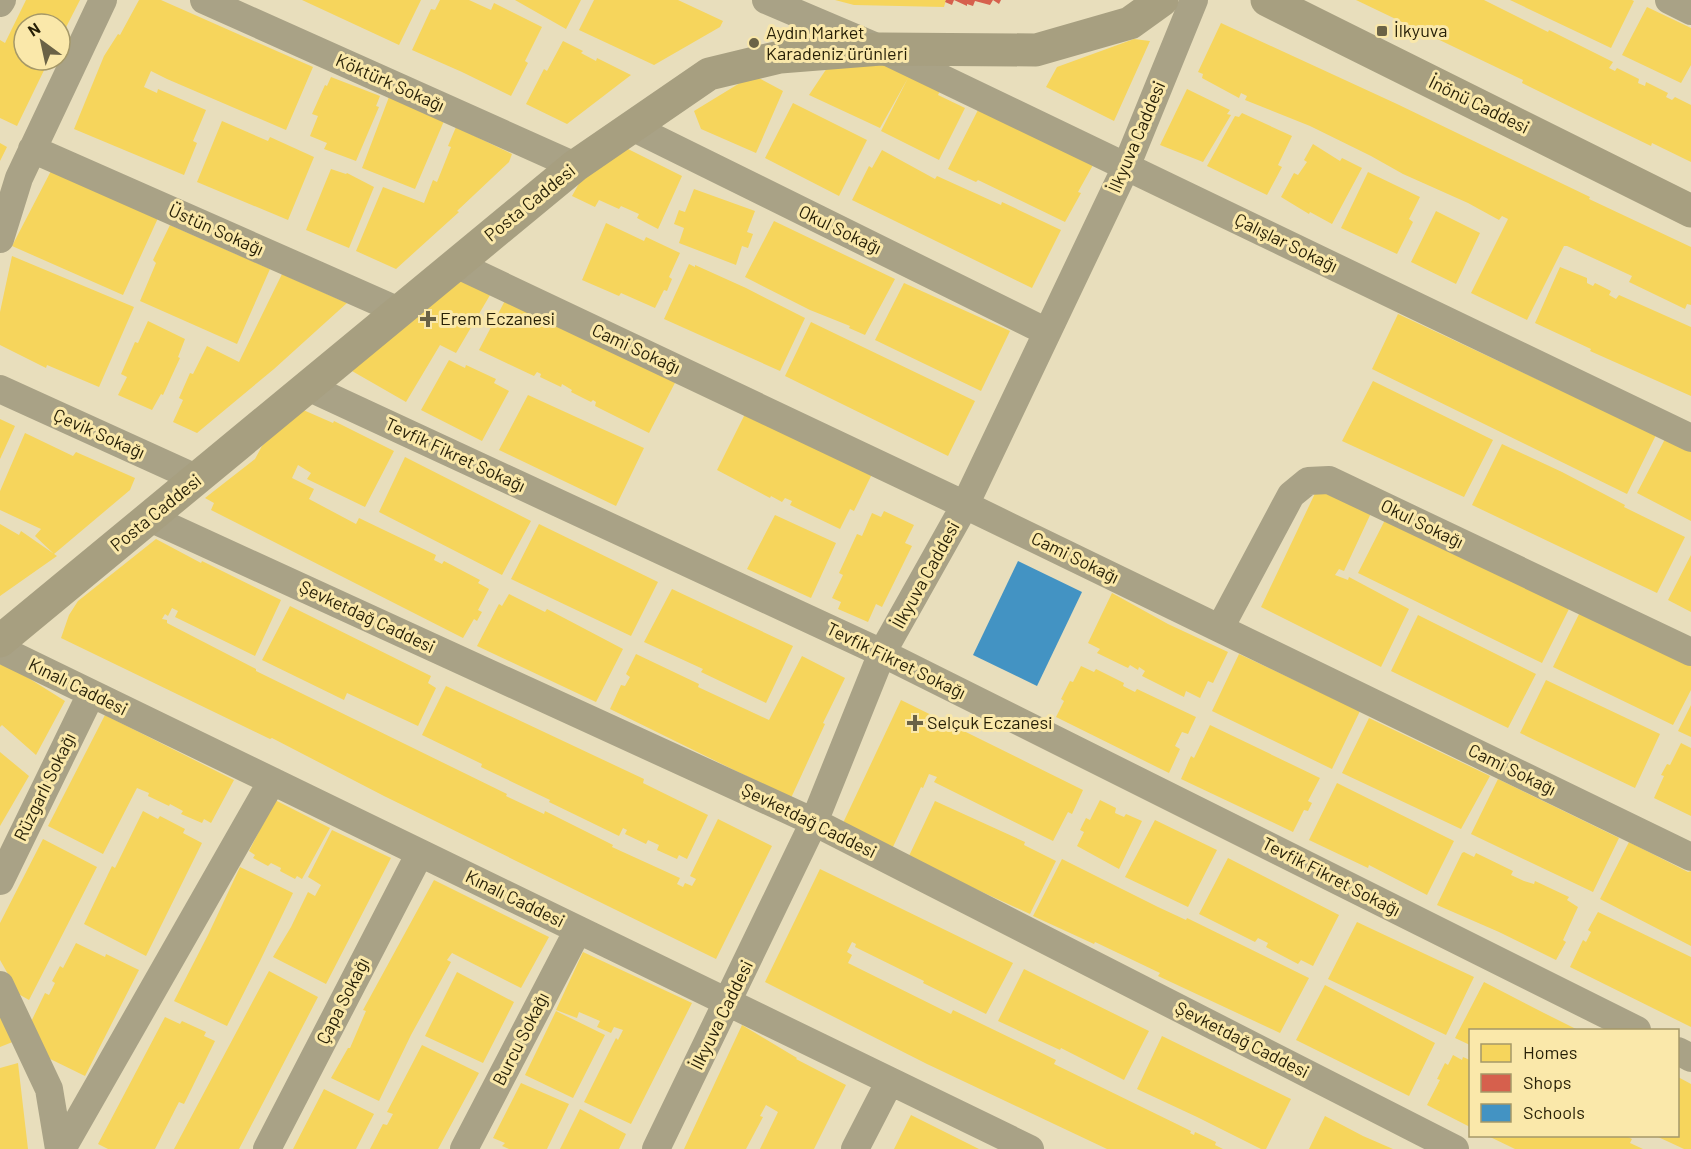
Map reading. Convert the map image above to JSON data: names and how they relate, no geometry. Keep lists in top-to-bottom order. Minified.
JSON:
{"streets":{"main road":["İnönü Caddesi","Posta Caddesi"],"street":["Köktürk Sokağı","İlkyuva Caddesi","Üstün Sokağı","Okul Sokağı","Çalışlar Sokağı","Cami Sokağı","Çevik Sokağı","Tevfik Fikret Sokağı","Şevketdağ Caddesi","Kınalı Caddesi","Rüzgarlı Sokağı","Çapa Sokağı","Burcu Sokağı"]},"crossings":[["Köktürk Sokağı","Posta Caddesi"],["İlkyuva Caddesi","Okul Sokağı"],["İlkyuva Caddesi","Çalışlar Sokağı"],["İlkyuva Caddesi","Cami Sokağı"],["İlkyuva Caddesi","Tevfik Fikret Sokağı"],["İlkyuva Caddesi","Şevketdağ Caddesi"],["İlkyuva Caddesi","Kınalı Caddesi"],["Posta Caddesi","Üstün Sokağı"],["Posta Caddesi","Okul Sokağı"],["Posta Caddesi","Çalışlar Sokağı"],["Posta Caddesi","Cami Sokağı"],["Posta Caddesi","Çevik Sokağı"],["Posta Caddesi","Tevfik Fikret Sokağı"],["Posta Caddesi","Şevketdağ Caddesi"],["Okul Sokağı","Cami Sokağı"],["Kınalı Caddesi","Rüzgarlı Sokağı"],["Kınalı Caddesi","Çapa Sokağı"],["Kınalı Caddesi","Burcu Sokağı"]],"places":{"transit":["İlkyuva"],"other":["Aydın Market Karadeniz ürünleri"],"health":["Erem Eczanesi","Selçuk Eczanesi"]},"legend":["Homes","Shops","Schools"],"north":"top left"}
